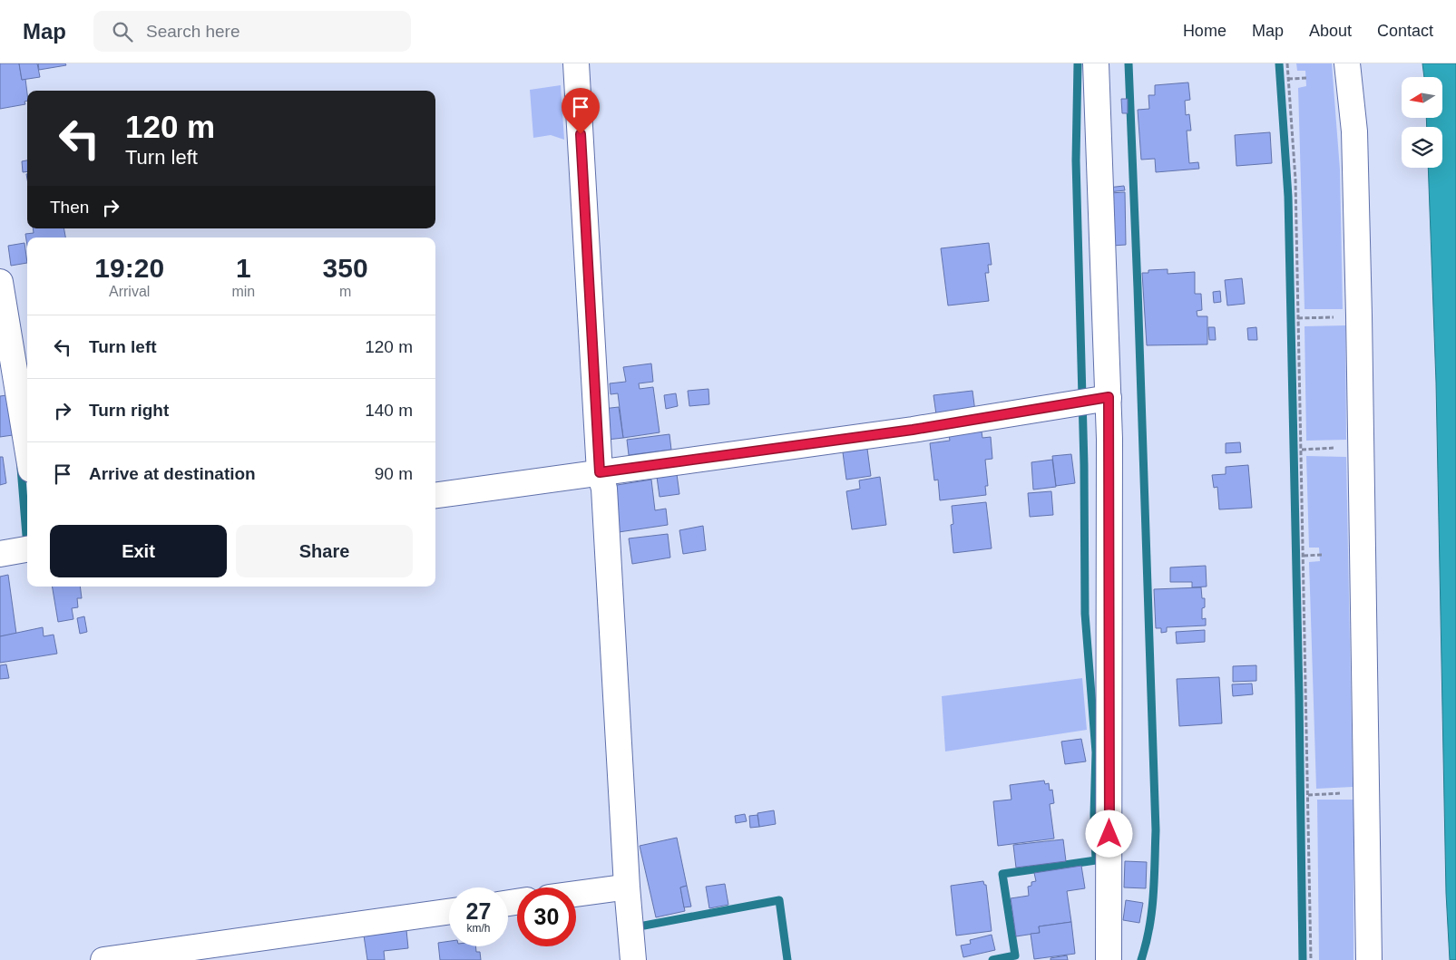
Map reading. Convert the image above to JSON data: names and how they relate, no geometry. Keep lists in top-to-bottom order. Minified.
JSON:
{"north":"left","page":{"header":"Map","search":"Search here","nav":["Home","Map","About","Contact"],"turn":["120 m","Turn left"],"then":"Then","eta":["19:20","Arrival","1","min","350","m"],"list":[{"name":"Turn left","value":"120 m"},{"name":"Turn right","value":"140 m"},{"name":"Arrive at destination","value":"90 m"}],"buttons":["Exit","Share"],"speed":"27 km/h","limit":"30"}}
